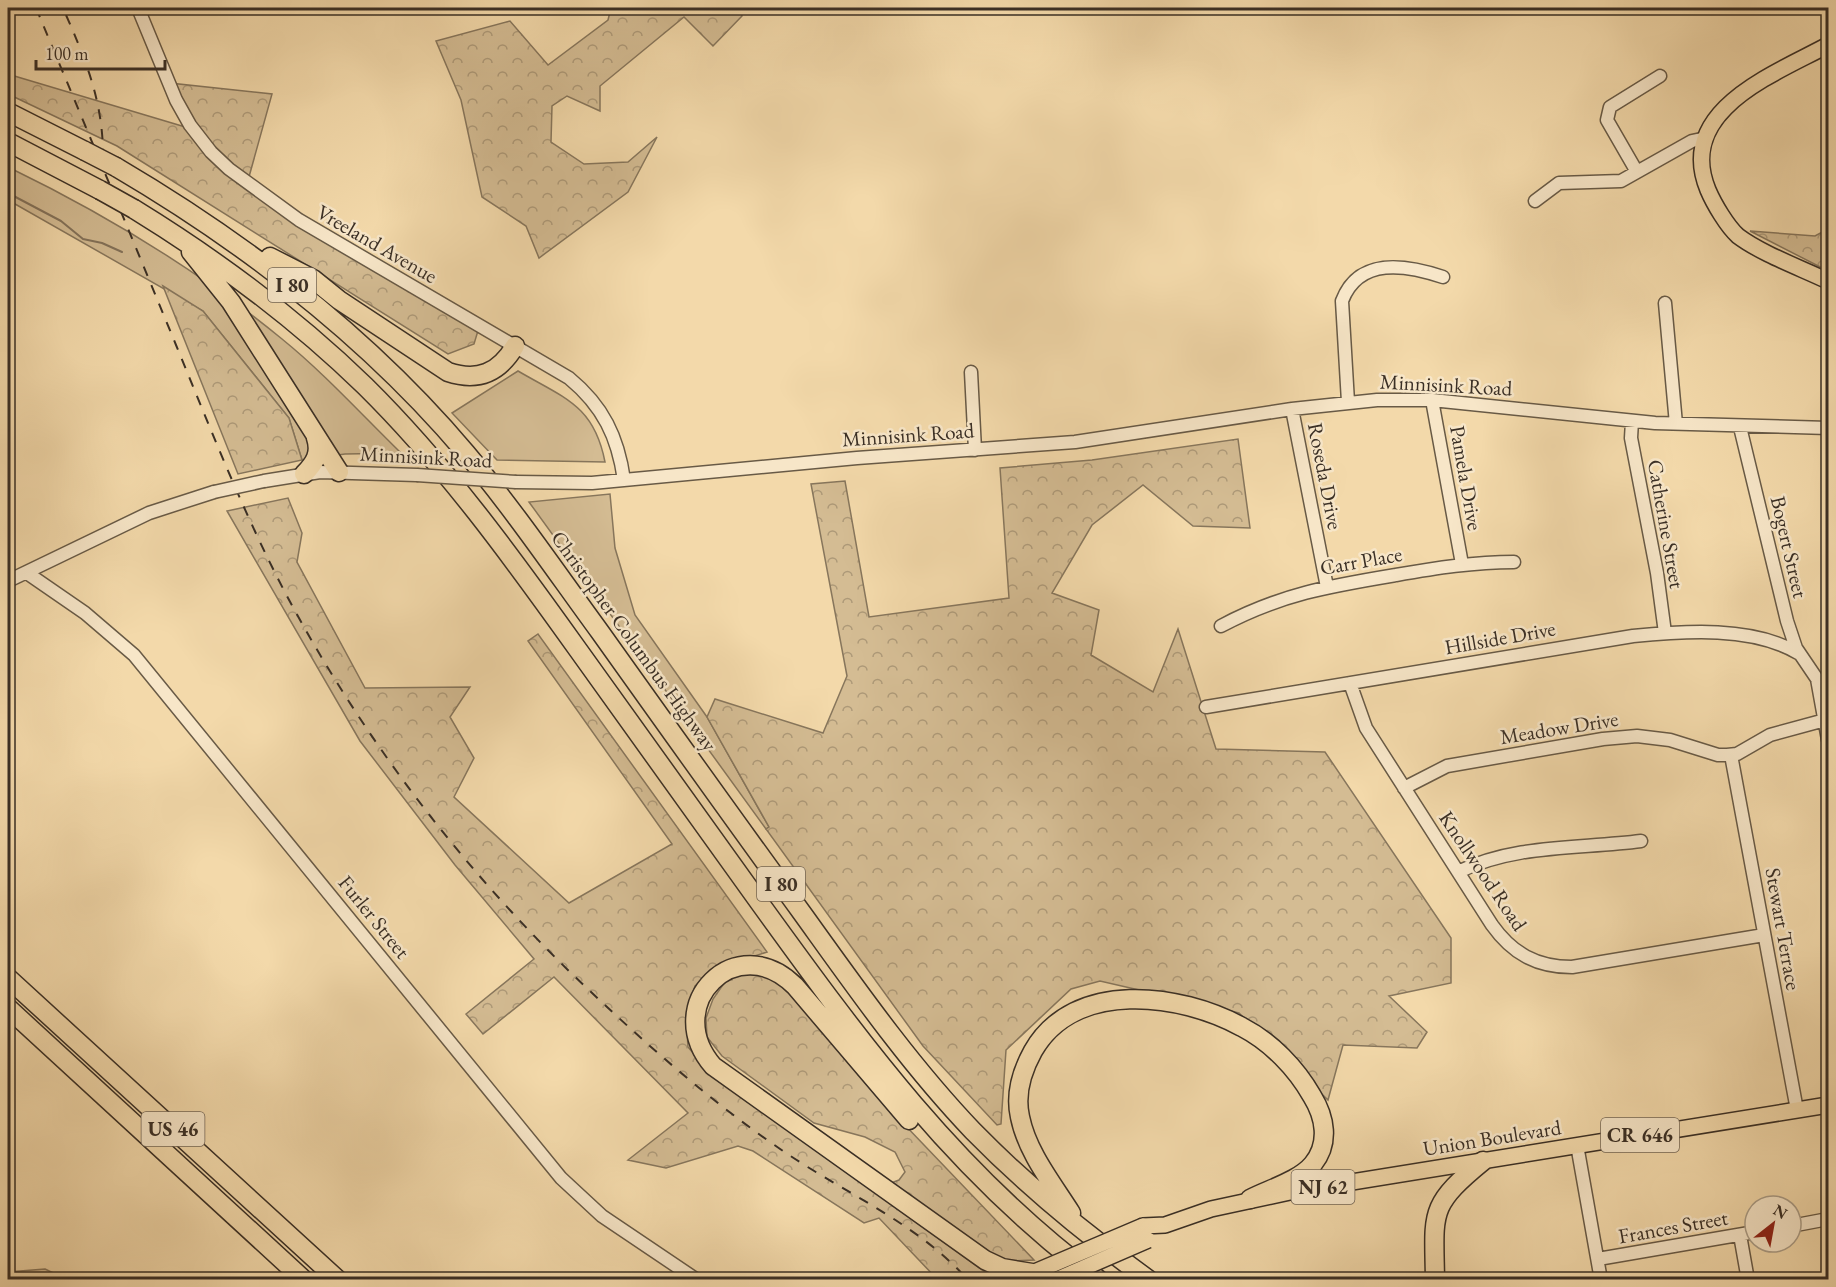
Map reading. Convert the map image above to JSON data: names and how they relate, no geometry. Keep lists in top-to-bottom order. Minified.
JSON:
{"streets":{"highway":["I 80","Christopher Columbus Highway","US 46"],"main road":["CR 646","Union Boulevard","NJ 62"],"street":["Vreeland Avenue","Minnisink Road","Roseda Drive","Pamela Drive","Catherine Street","Bogert Street","Carr Place","Hillside Drive","Meadow Drive","Knollwood Road","Furler Street","Stewart Terrace","Frances Street"]},"crossings":[["Vreeland Avenue","Minnisink Road"],["Minnisink Road","Roseda Drive"],["Minnisink Road","Pamela Drive"],["Minnisink Road","Catherine Street"],["Minnisink Road","Bogert Street"],["Minnisink Road","Furler Street"],["Roseda Drive","Carr Place"],["Pamela Drive","Carr Place"],["Catherine Street","Hillside Drive"],["Bogert Street","Hillside Drive"],["Hillside Drive","Knollwood Road"],["Meadow Drive","Knollwood Road"],["Meadow Drive","Stewart Terrace"],["Knollwood Road","Stewart Terrace"],["Stewart Terrace","Union Boulevard"]],"scale_bar":"100 m","north":"top right"}
